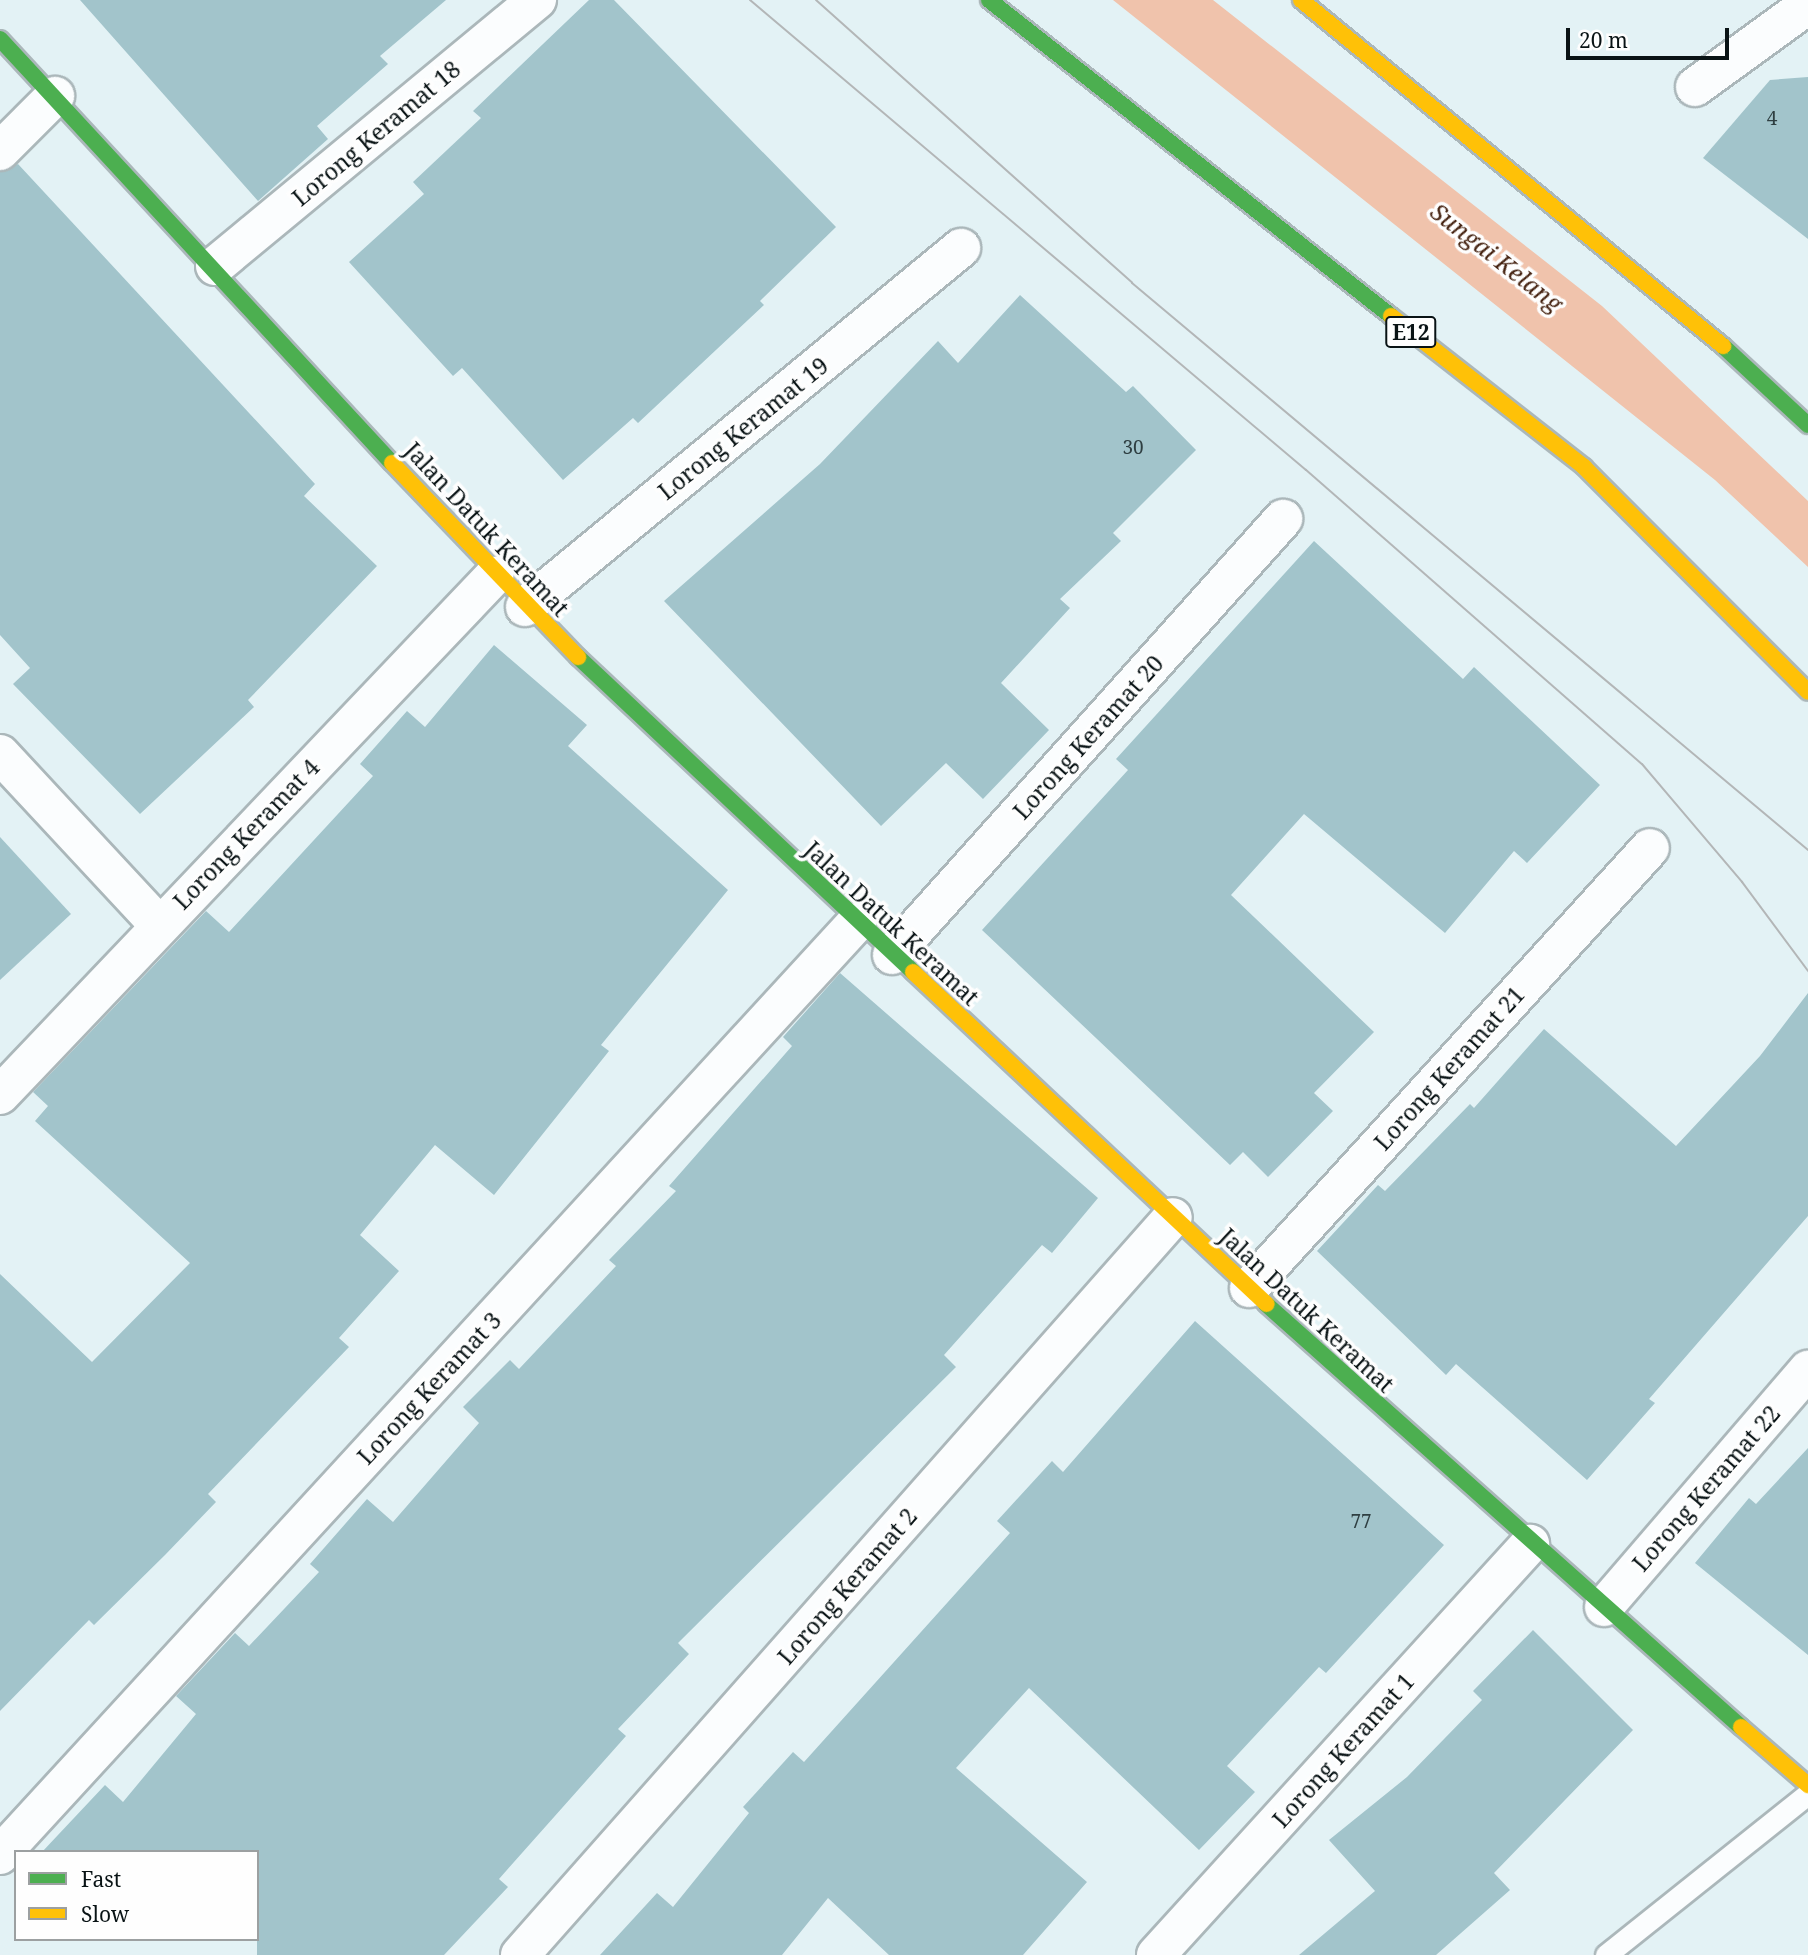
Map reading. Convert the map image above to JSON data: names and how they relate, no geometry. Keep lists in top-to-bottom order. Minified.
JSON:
{"streets":{"main road":["E12","Jalan Datuk Keramat"],"street":["Lorong Keramat 18","Lorong Keramat 19","Lorong Keramat 20","Lorong Keramat 4","Lorong Keramat 21","Lorong Keramat 3","Lorong Keramat 22","Lorong Keramat 2","Lorong Keramat 1"]},"crossings":[["Lorong Keramat 18","Jalan Datuk Keramat"],["Lorong Keramat 19","Jalan Datuk Keramat"],["Jalan Datuk Keramat","Lorong Keramat 20"],["Jalan Datuk Keramat","Lorong Keramat 4"],["Jalan Datuk Keramat","Lorong Keramat 21"],["Jalan Datuk Keramat","Lorong Keramat 3"],["Jalan Datuk Keramat","Lorong Keramat 22"],["Jalan Datuk Keramat","Lorong Keramat 2"],["Jalan Datuk Keramat","Lorong Keramat 1"]],"water":["Sungai Kelang"],"house_numbers":["4","30","77"],"legend":["Fast","Slow"],"scale_bar":"20 m"}
